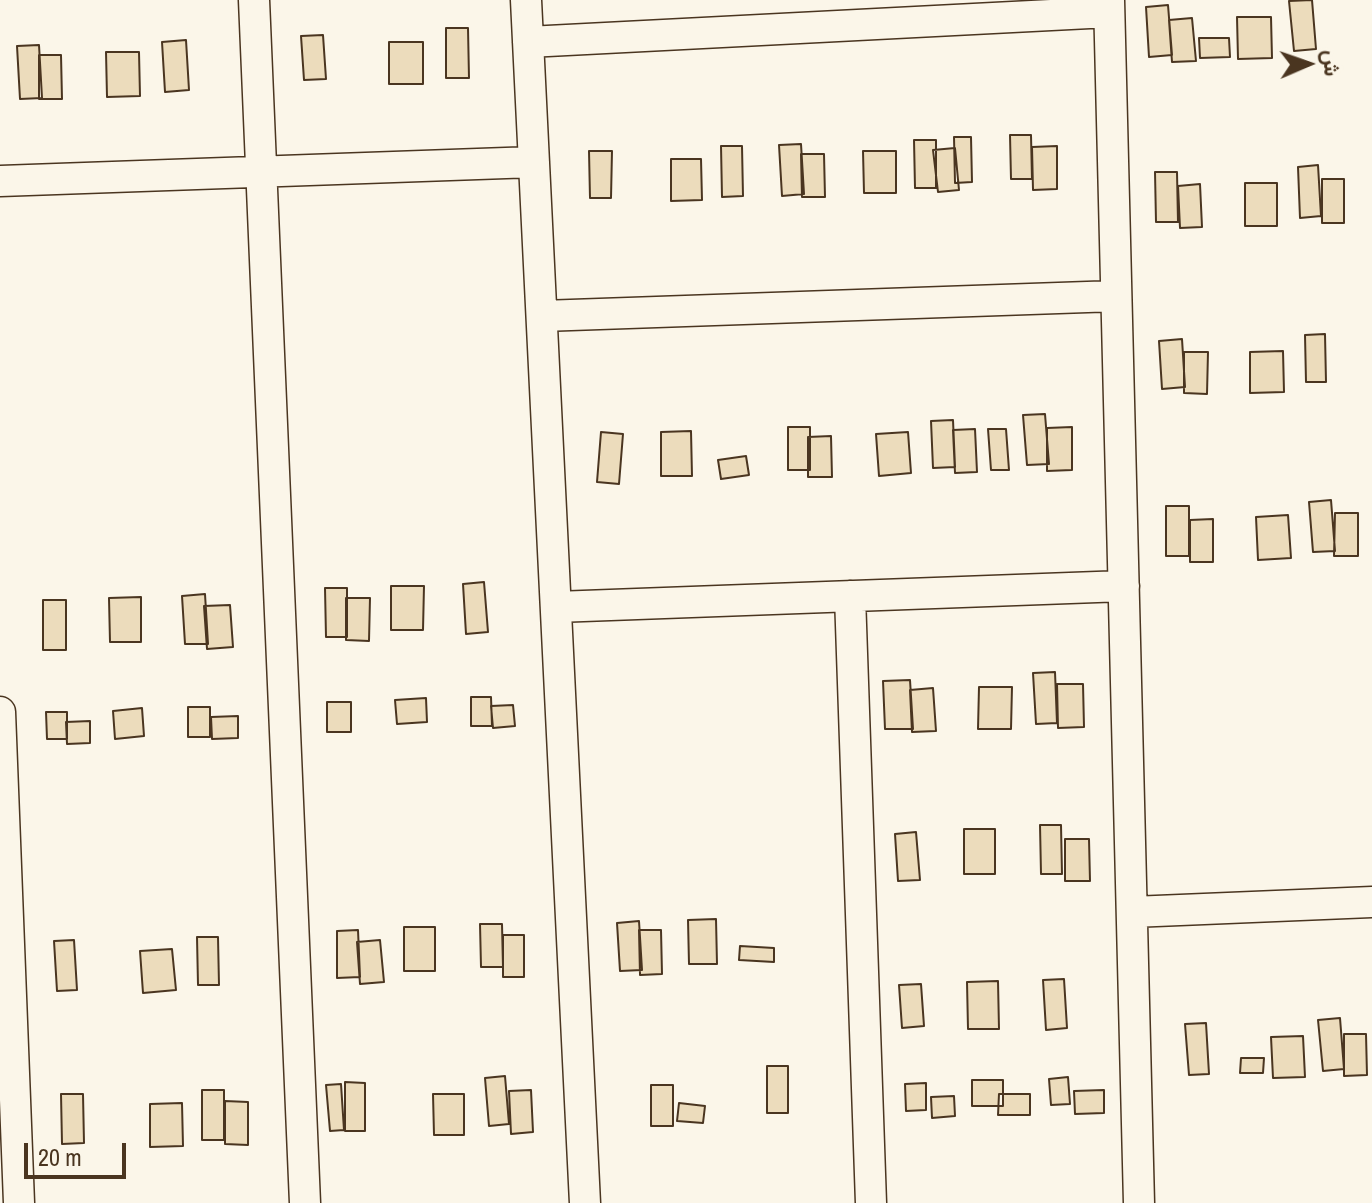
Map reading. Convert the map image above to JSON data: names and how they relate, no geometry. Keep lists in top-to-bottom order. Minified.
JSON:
{"scale_bar":"20 m","north":"right"}
